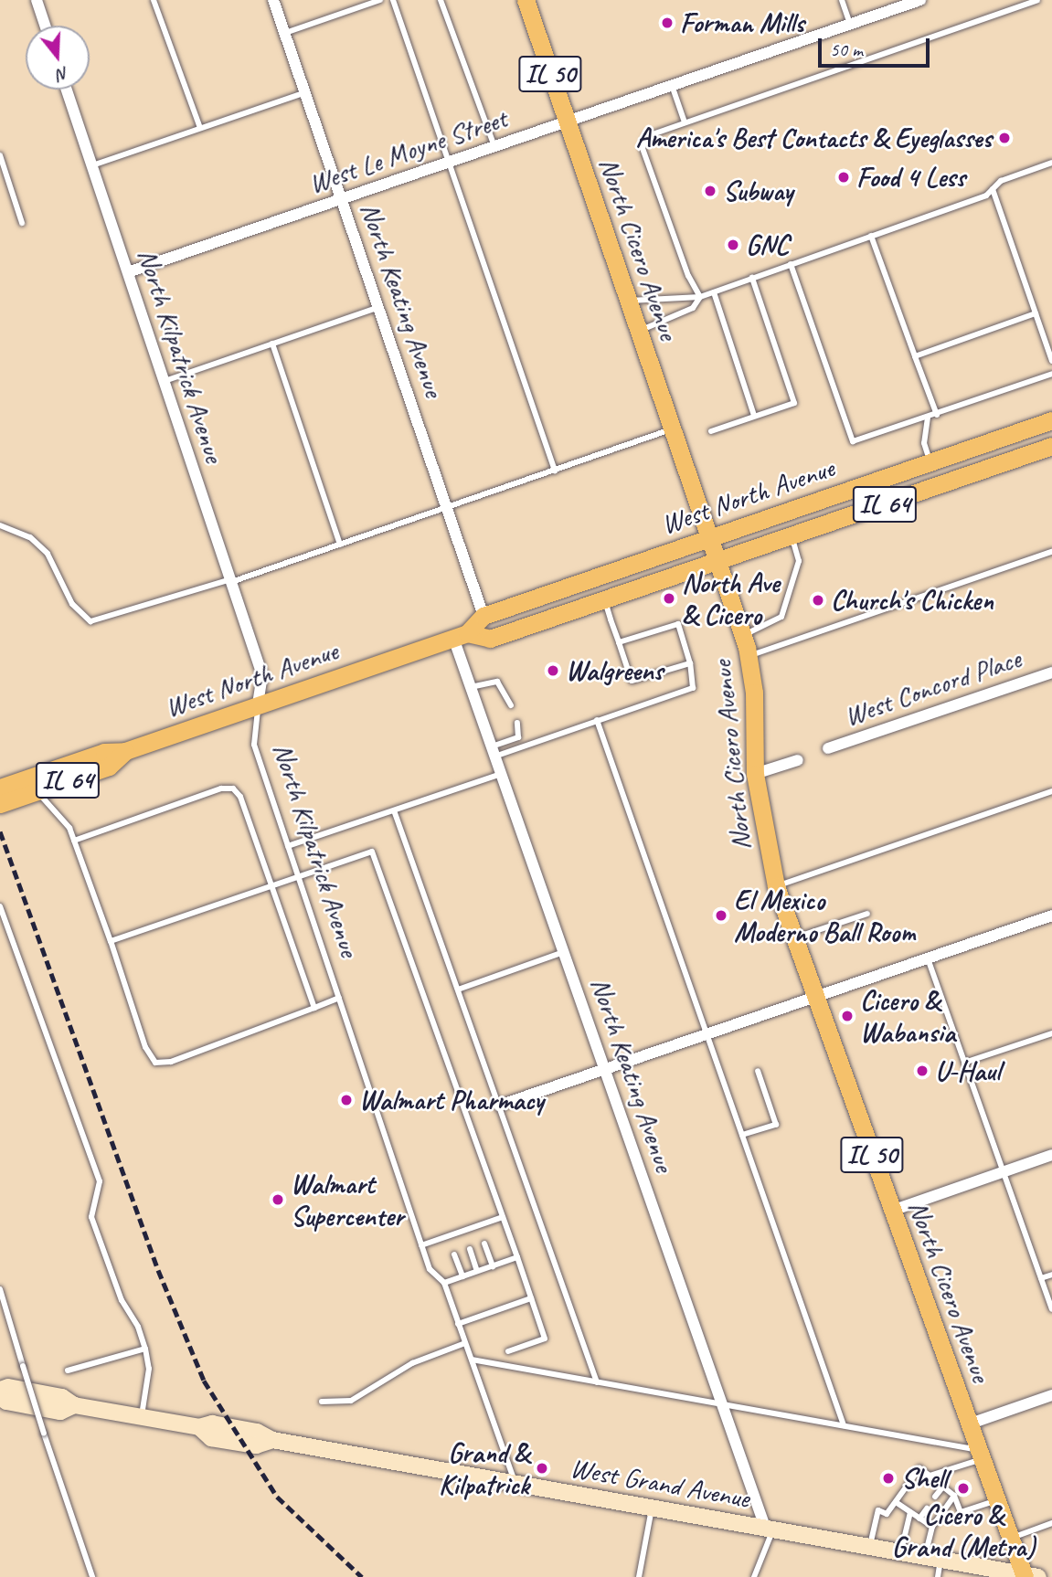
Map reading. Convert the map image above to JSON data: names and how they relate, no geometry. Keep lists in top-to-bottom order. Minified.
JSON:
{"streets":{"main road":["IL 50","North Cicero Avenue","West North Avenue","IL 64","West Grand Avenue"],"street":["West Le Moyne Street","North Keating Avenue","North Kilpatrick Avenue","West Concord Place"]},"crossings":[["West Le Moyne Street","North Cicero Avenue"],["West Le Moyne Street","North Keating Avenue"],["West Le Moyne Street","North Kilpatrick Avenue"],["North Cicero Avenue","West North Avenue"],["North Cicero Avenue","West Grand Avenue"],["North Keating Avenue","West North Avenue"],["North Keating Avenue","West Grand Avenue"],["North Kilpatrick Avenue","West North Avenue"],["North Kilpatrick Avenue","West Grand Avenue"]],"places":["Forman Mills","America's Best Contacts & Eyeglasses","Food 4 Less","Subway","GNC","North Ave & Cicero","Church's Chicken","Walgreens","El Mexico Moderno Ball Room","Cicero & Wabansia","U-Haul","Walmart Pharmacy","Walmart Supercenter","Grand & Kilpatrick","Shell","Cicero & Grand (Metra)"],"scale_bar":"50 m","north":"bottom"}
